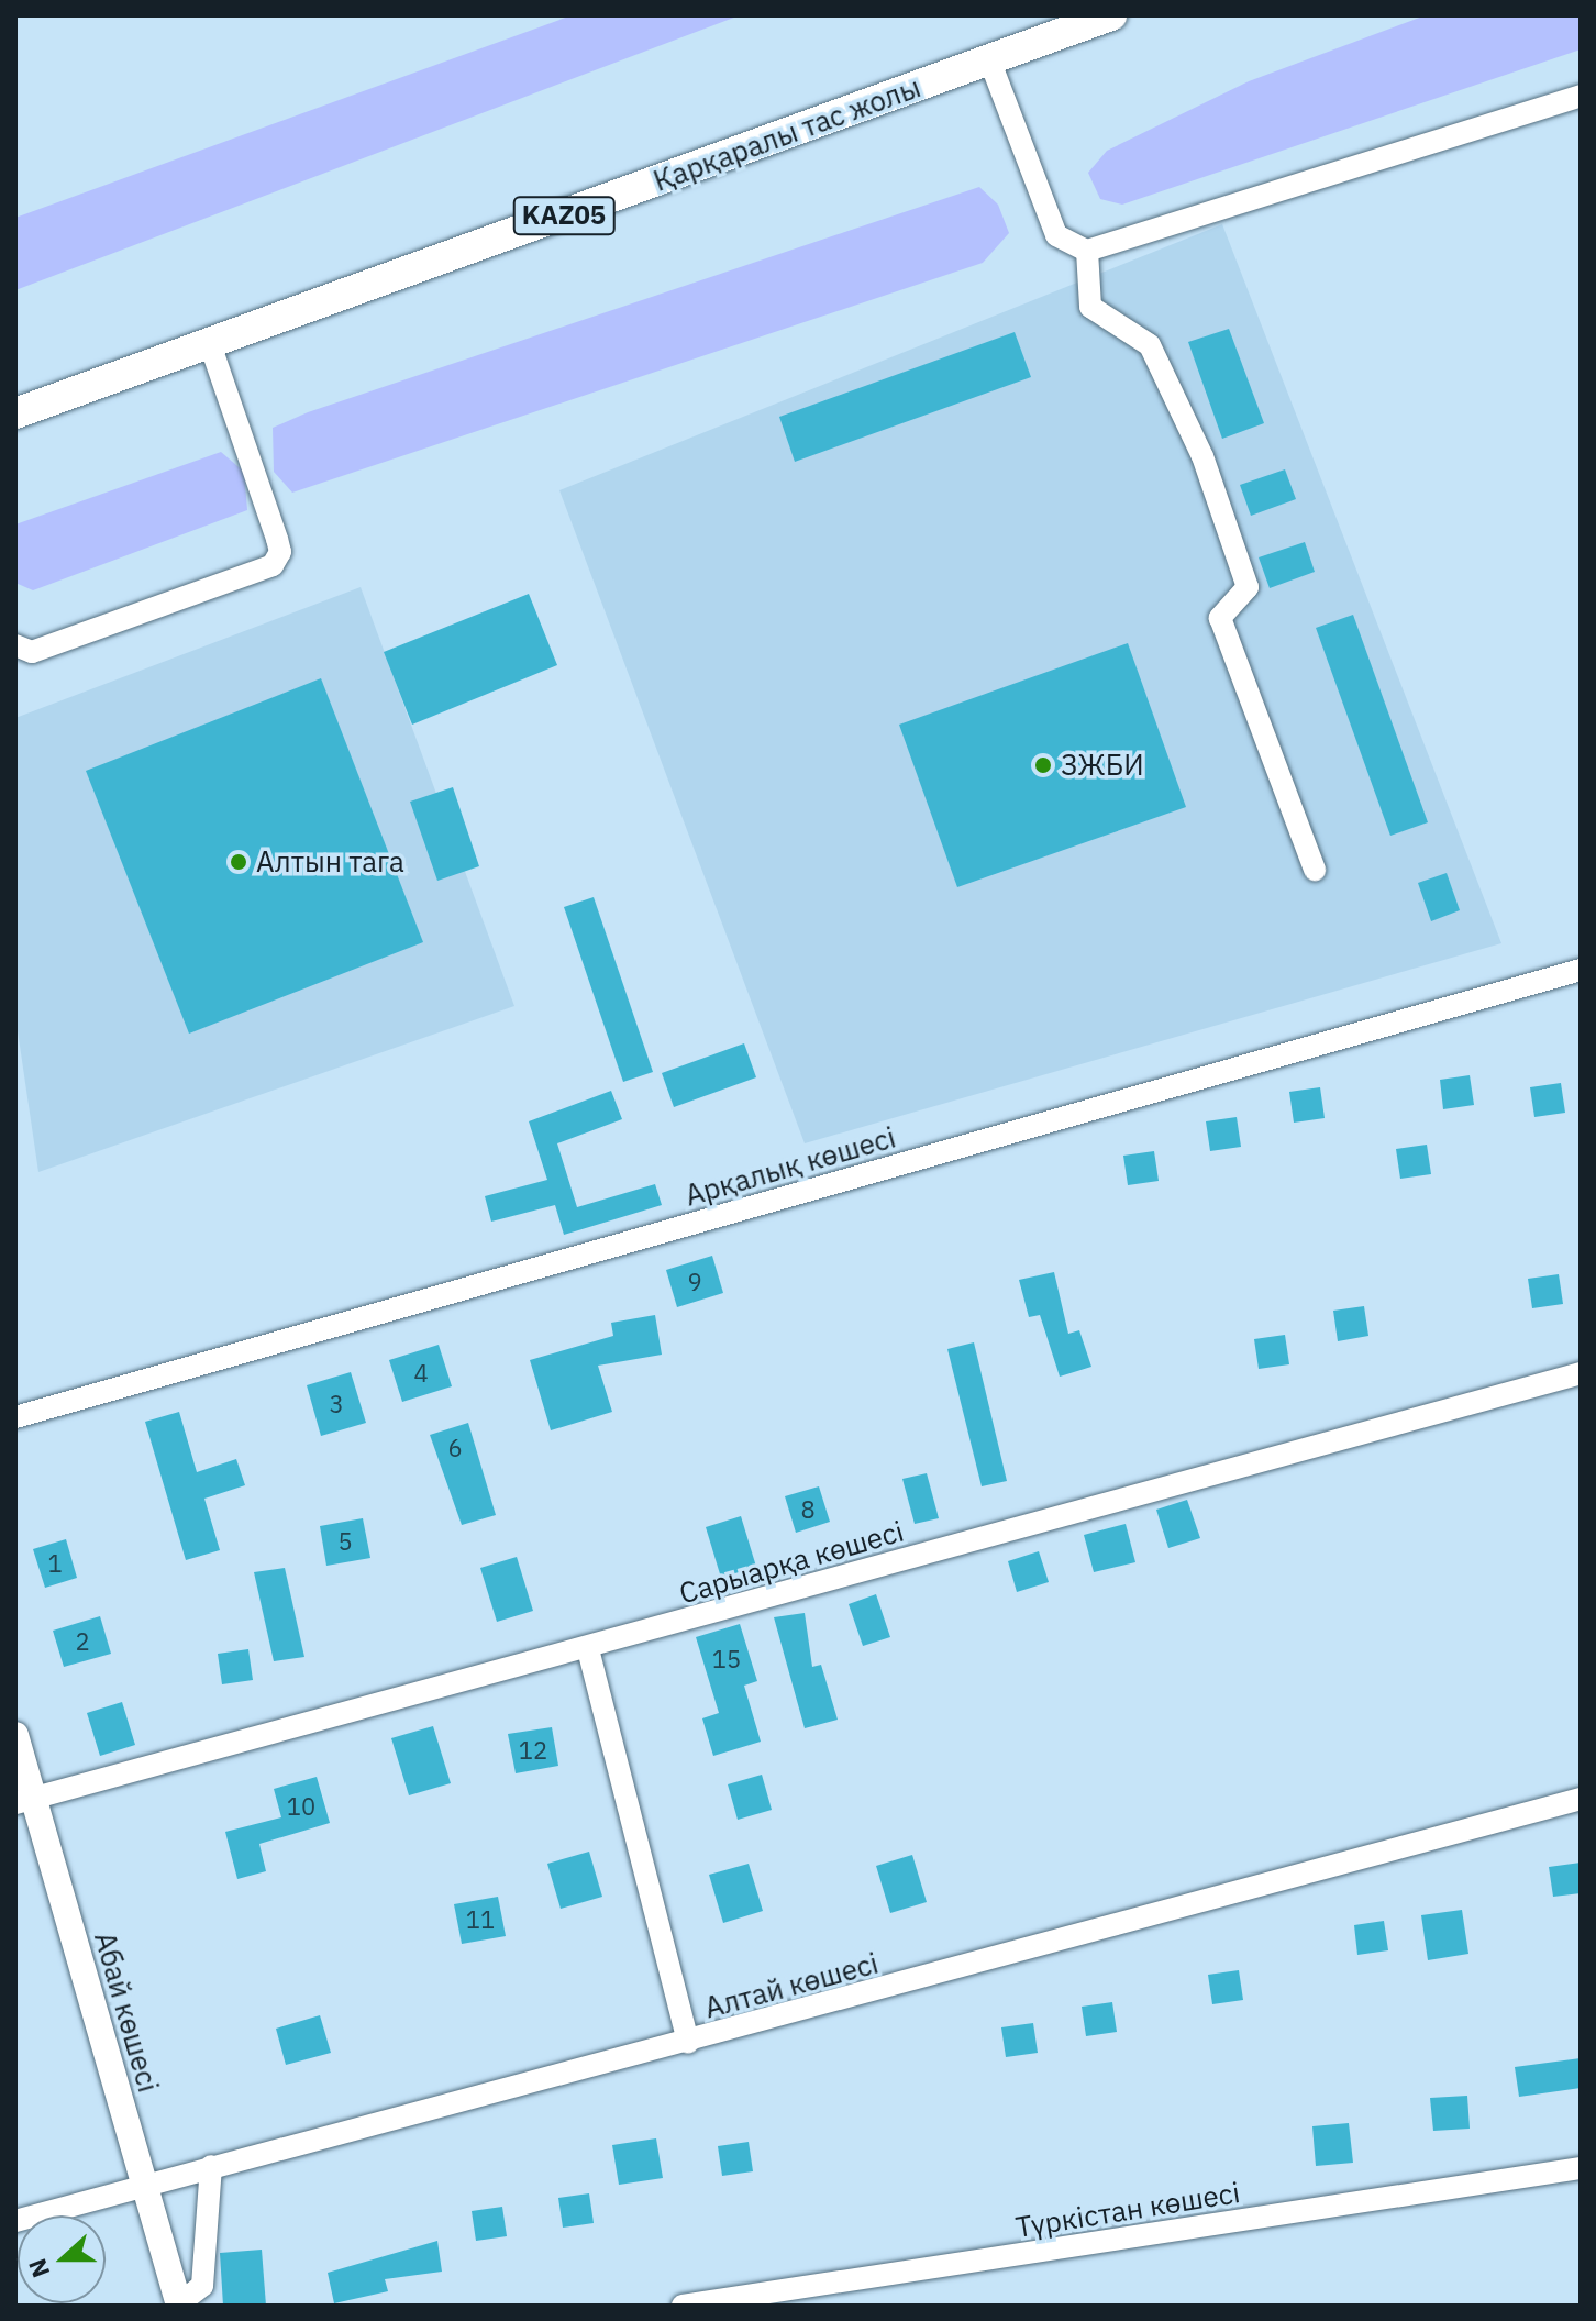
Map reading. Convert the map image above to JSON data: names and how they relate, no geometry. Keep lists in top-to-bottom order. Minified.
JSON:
{"streets":{"highway":["Қарқаралы тас жолы","KАZ05"],"main road":["Абай көшесі"],"street":["Арқалық көшесі","Сарыарқа көшесі","Алтай көшесі","Түркістан көшесі"]},"crossings":[["Сарыарқа көшесі","Абай көшесі"],["Алтай көшесі","Абай көшесі"]],"places":["ЗЖБИ","Алтын тага"],"house_numbers":["9","4","3","6","8","5","1","2","15","12","10","11"],"north":"left"}
